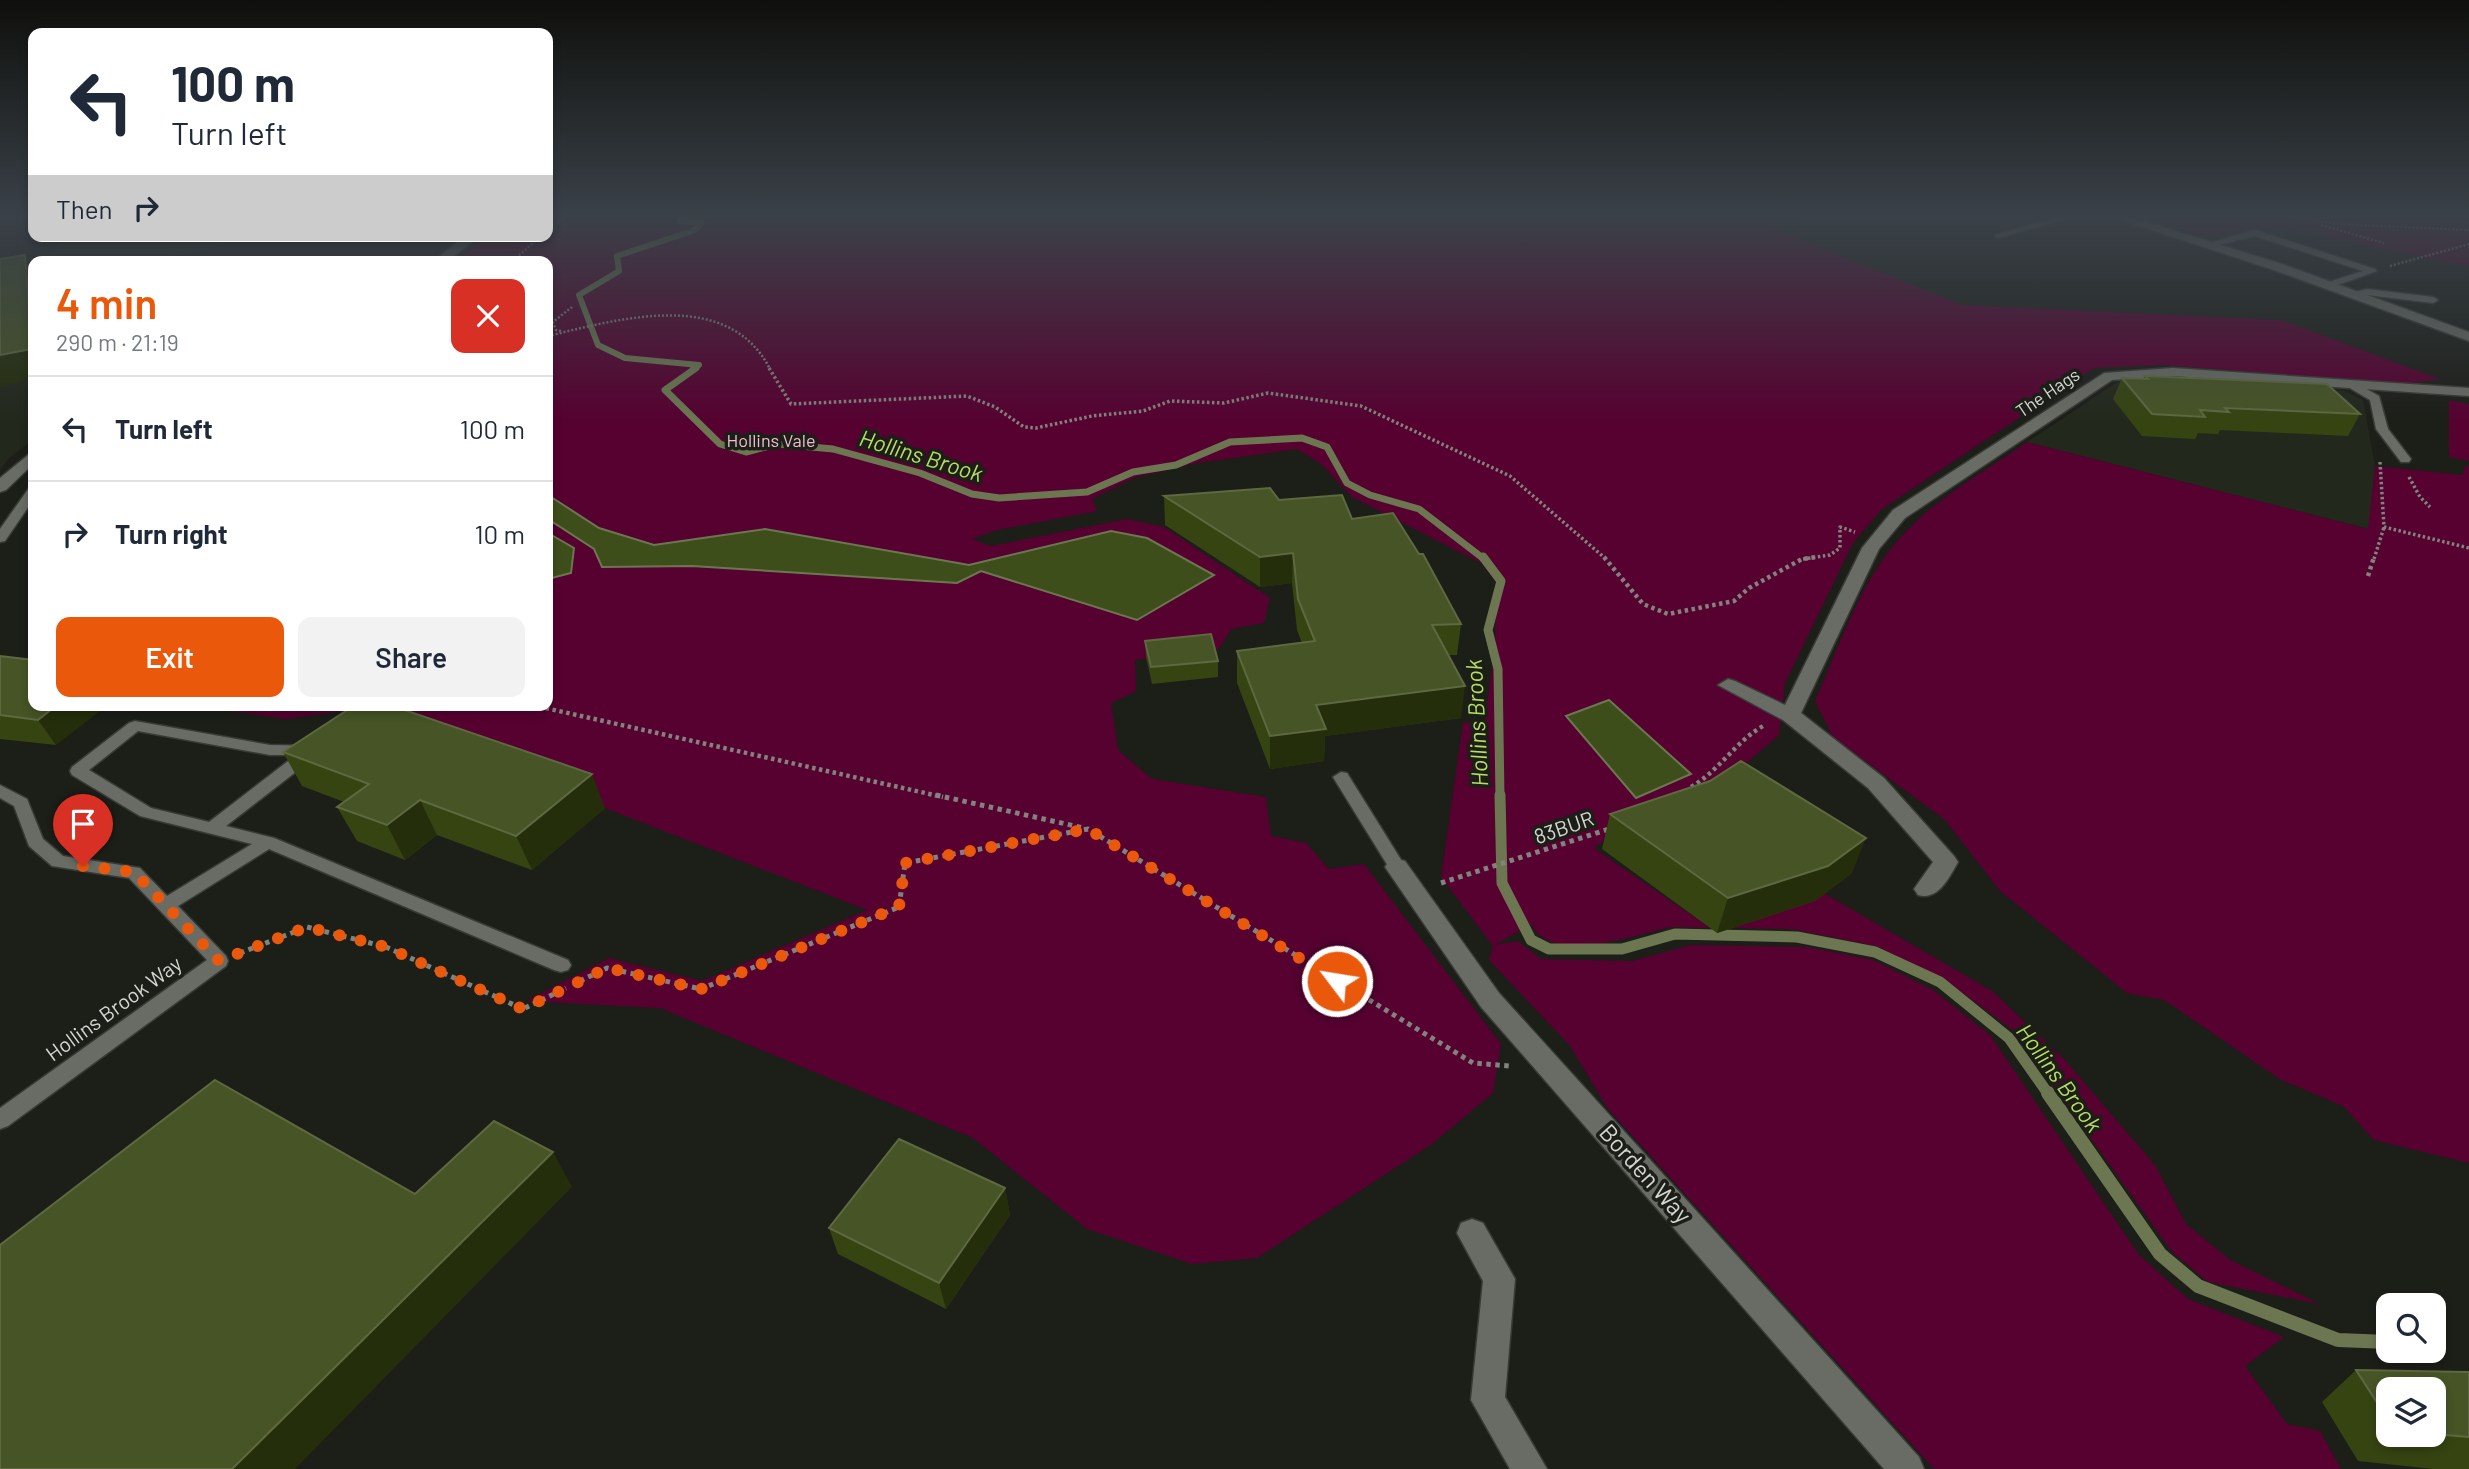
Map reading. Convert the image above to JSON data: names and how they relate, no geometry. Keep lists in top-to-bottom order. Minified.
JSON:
{"streets":{"street":["The Hags","Borden Way"],"lane":["Hollins Brook Way"],"path":["83BUR"]},"water":["Hollins Brook"],"parks":["Hollins Vale"],"page":{"turn":["100 m","Turn left"],"then":"Then","heading":["4 min","290 m · 21:19"],"list":[{"name":"Turn left","value":"100 m"},{"name":"Turn right","value":"10 m"}],"buttons":["Exit","Share"]}}
